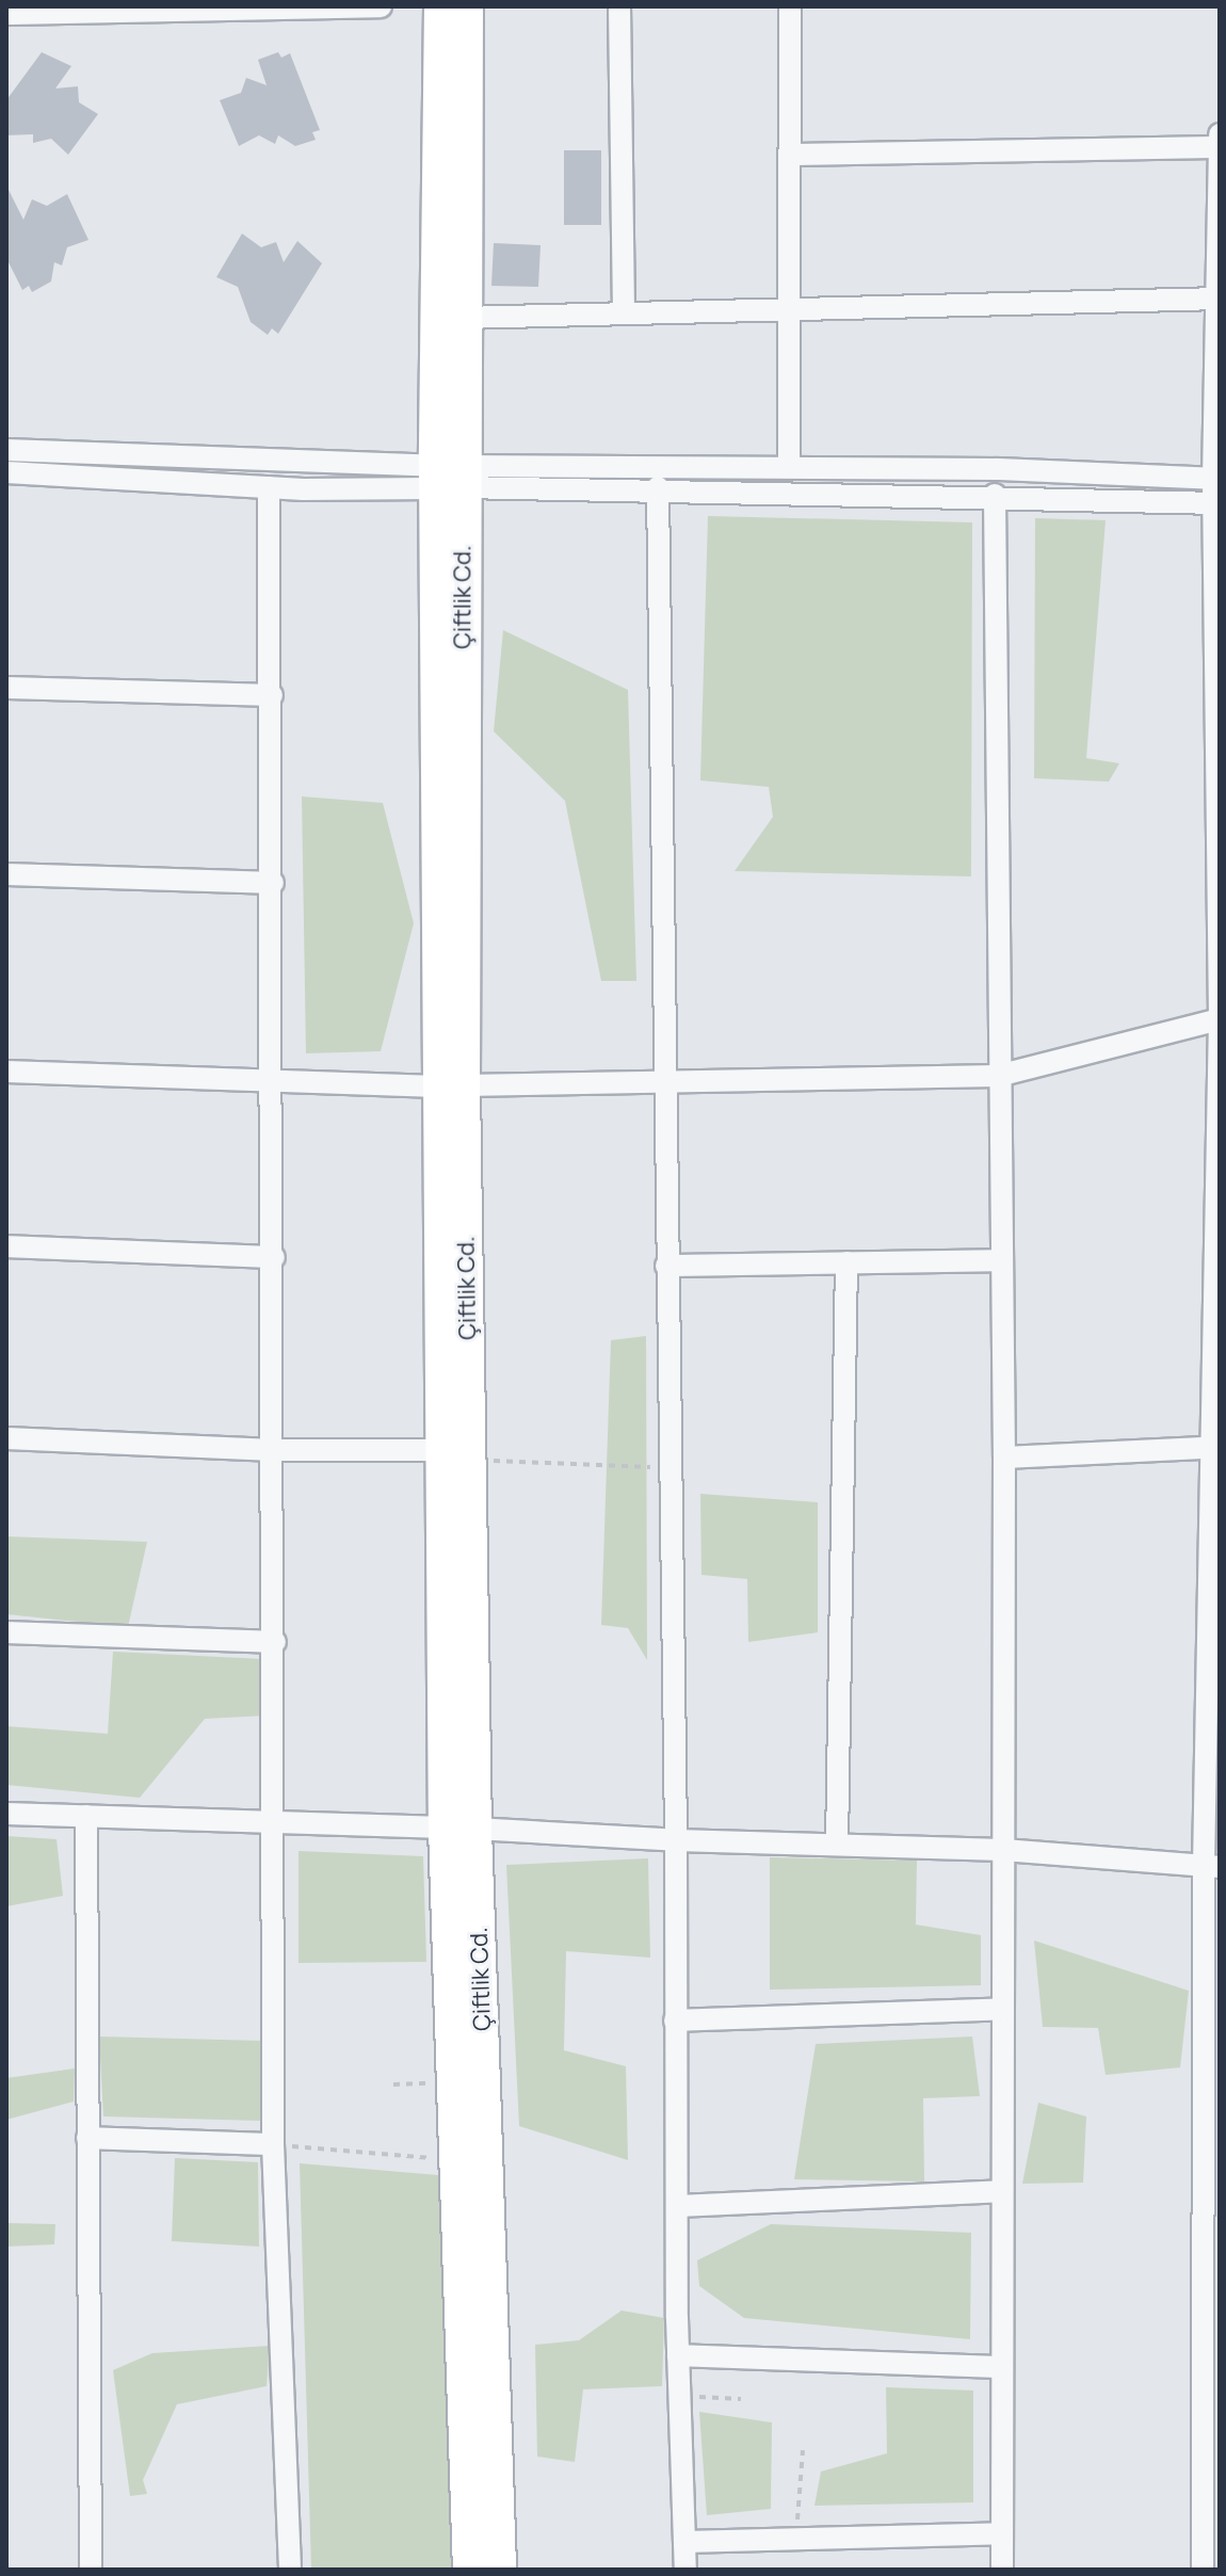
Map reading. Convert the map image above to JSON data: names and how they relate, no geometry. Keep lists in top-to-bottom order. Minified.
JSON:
{"streets":{"street":["Çiftlik Cd."]}}
